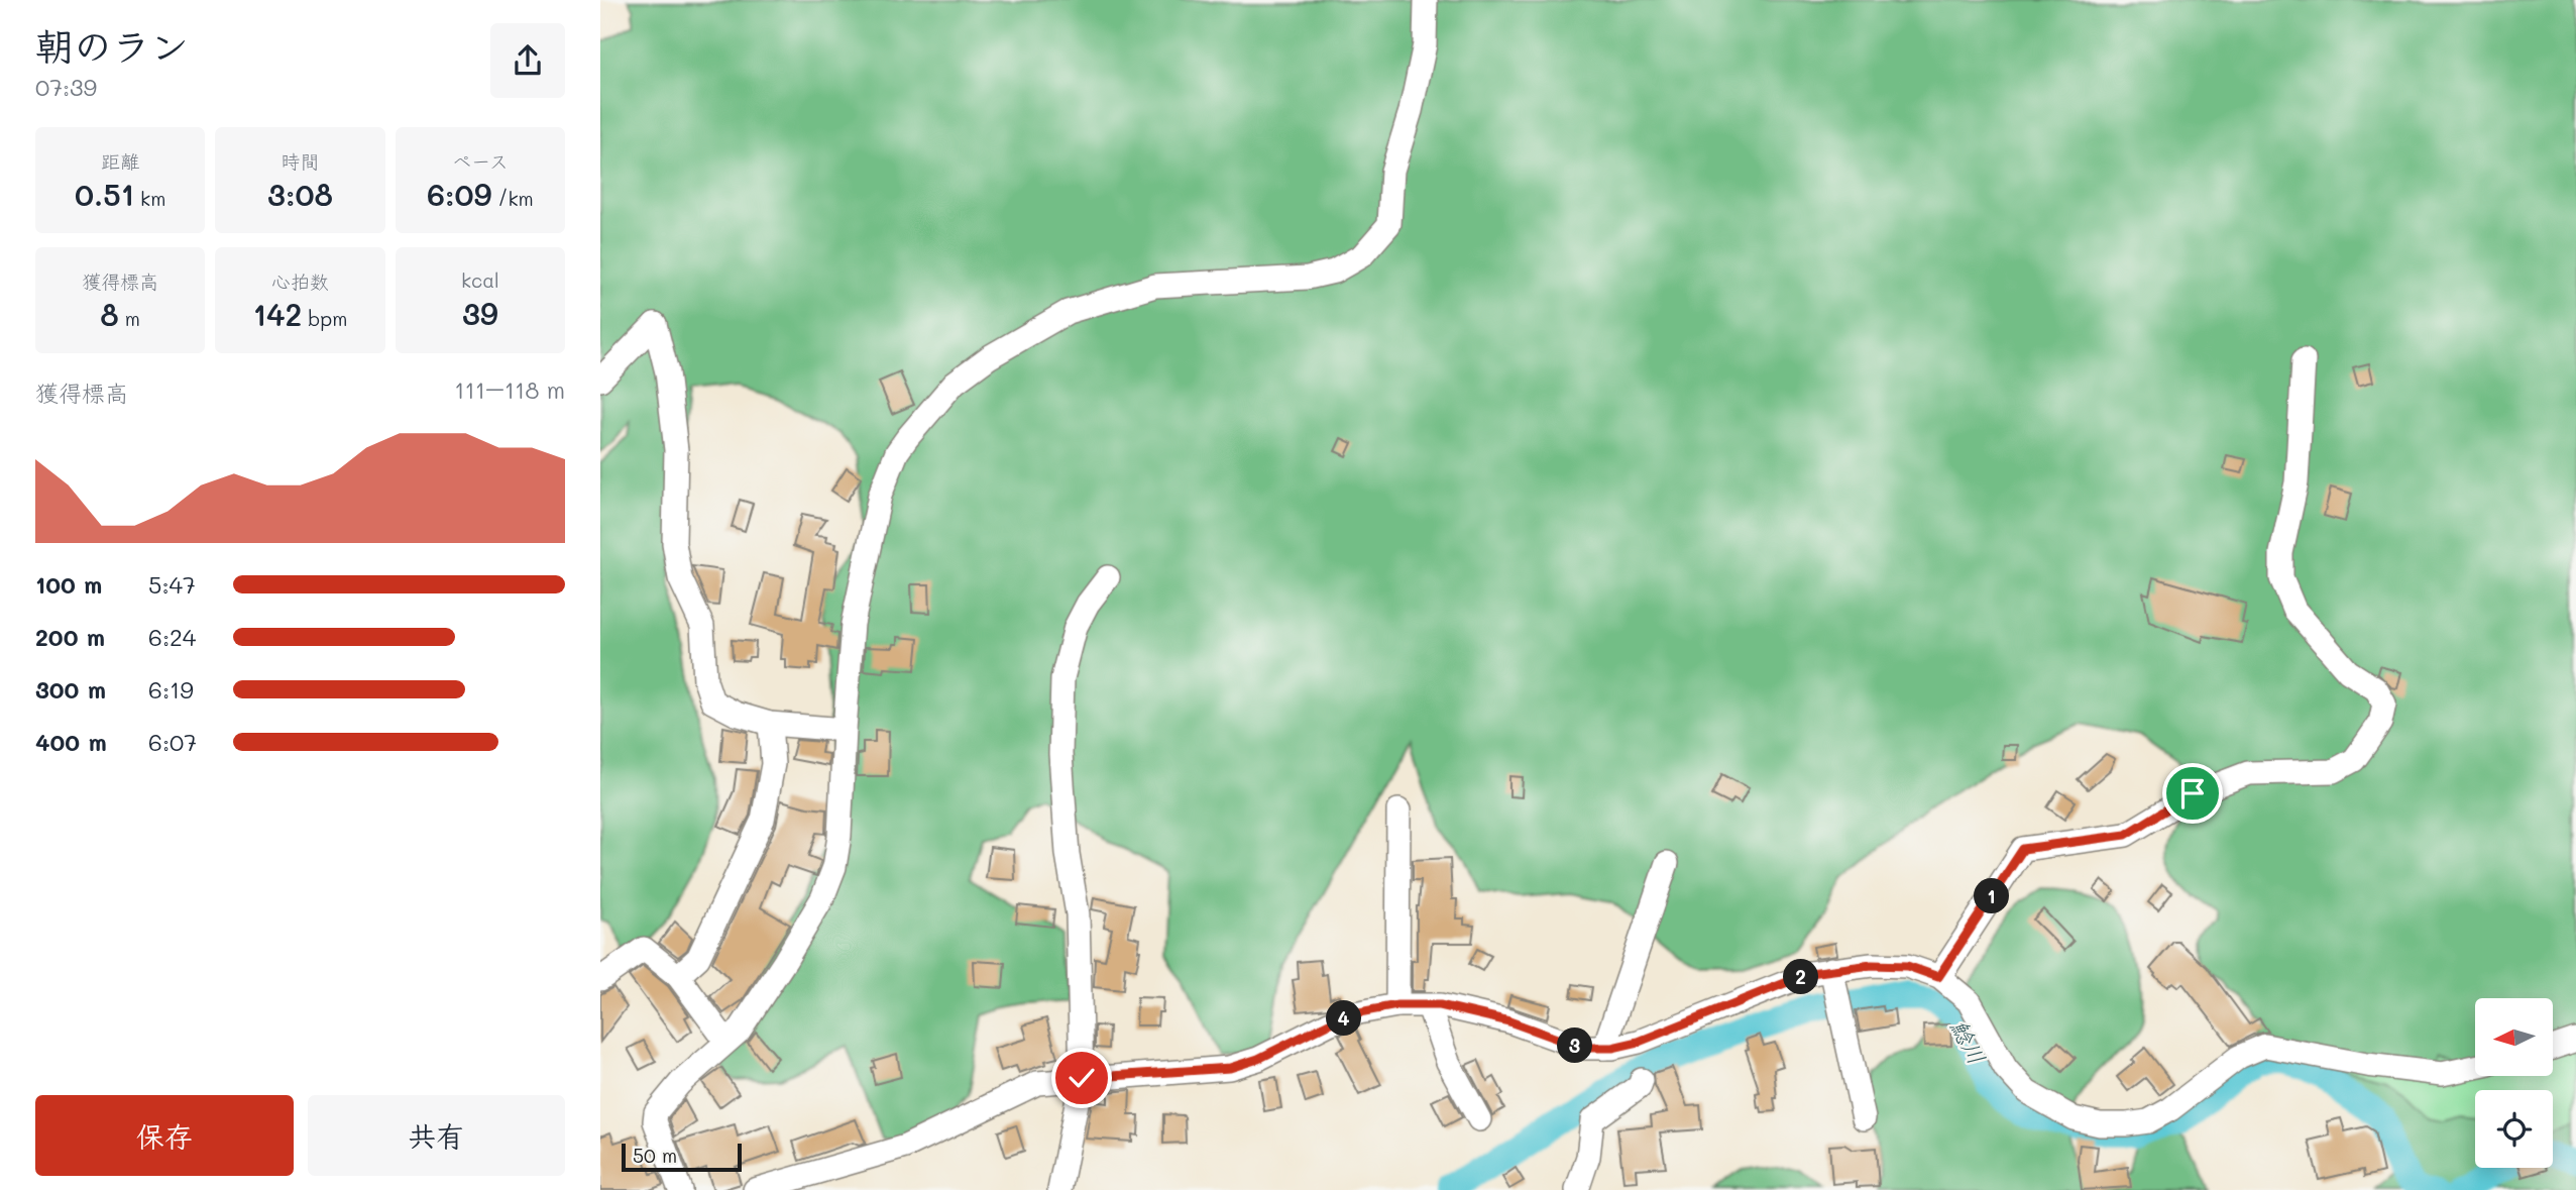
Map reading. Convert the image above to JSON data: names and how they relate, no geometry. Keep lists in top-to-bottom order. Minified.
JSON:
{"water":["鯰川"],"scale_bar":"50 m","north":"left","page":{"heading":["朝のラン","07:39"],"stats":[["距離","0.51 km"],["時間","3:08"],["ペース","6:09 /km"],["獲得標高","8 m"],["心拍数","142 bpm"],["kcal","39"]],"chart":["獲得標高","111–118 m"],"list":[{"name":"100 m","note":"5:47"},{"name":"200 m","note":"6:24"},{"name":"300 m","note":"6:19"},{"name":"400 m","note":"6:07"}],"pins":["1","2","4","3"],"buttons":["保存","共有"],"scale":"50 m"}}
